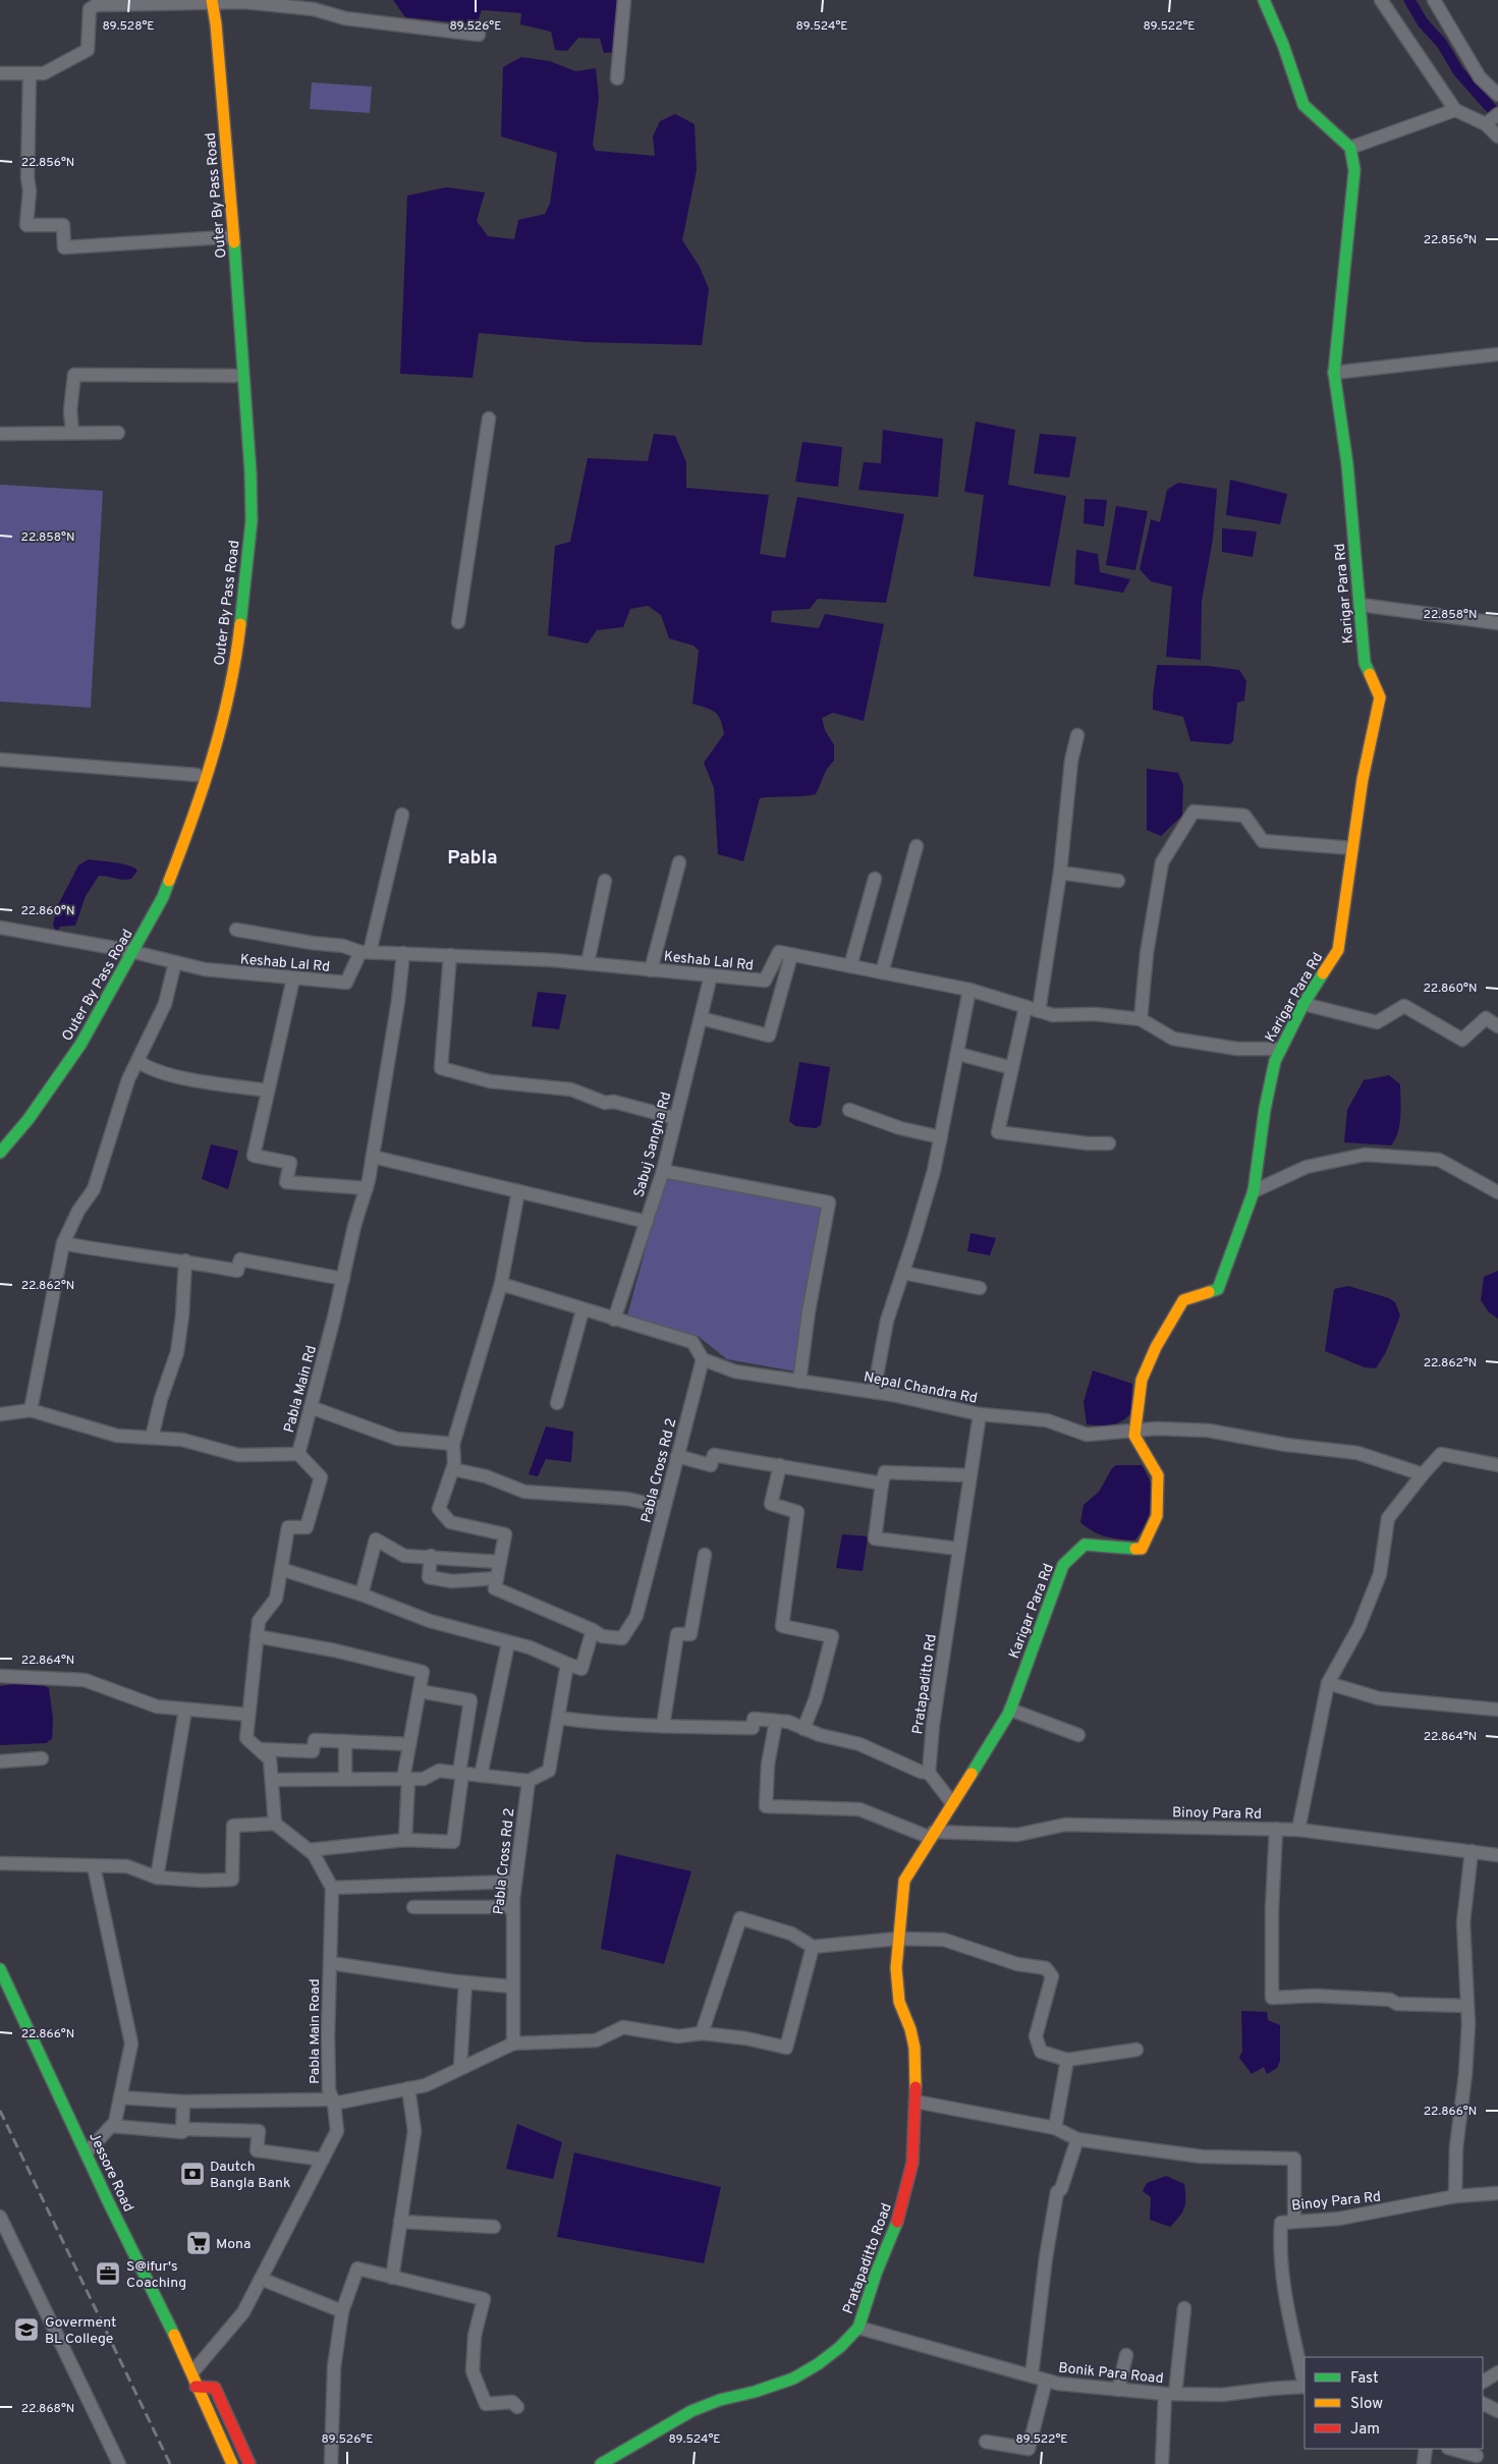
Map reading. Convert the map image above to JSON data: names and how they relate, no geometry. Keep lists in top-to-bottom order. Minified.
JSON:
{"streets":{"main road":["Outer By Pass Road","Karigar Para Rd","Jessore Road","Pratapaditto Road"],"street":["Keshab Lal Rd","Sabuj Sangha Rd","Nepal Chandra Rd","Pabla Main Rd","Pabla Cross Rd 2","Pratapaditto Rd","Binoy Para Rd","Pabla Main Road","Bonik Para Road"]},"crossings":[["Outer By Pass Road","Keshab Lal Rd"],["Karigar Para Rd","Nepal Chandra Rd"],["Keshab Lal Rd","Sabuj Sangha Rd"],["Keshab Lal Rd","Pabla Main Rd"],["Nepal Chandra Rd","Pabla Cross Rd 2"],["Nepal Chandra Rd","Pratapaditto Rd"],["Binoy Para Rd","Bonik Para Road"],["Pabla Main Road","Jessore Road"],["Pratapaditto Road","Bonik Para Road"]],"districts":["Pabla"],"places":{"bank":["Dautch Bangla Bank"],"supermarket":["Mona"],"office":["S@ifur's Coaching"],"school or university":["Goverment BL College"]},"legend":["Fast","Slow","Jam"],"coordinates":["89.528°E","89.526°E","89.524°E","89.522°E","22.856°N","22.858°N","22.860°N","22.862°N","22.864°N","22.866°N","22.868°N"]}
